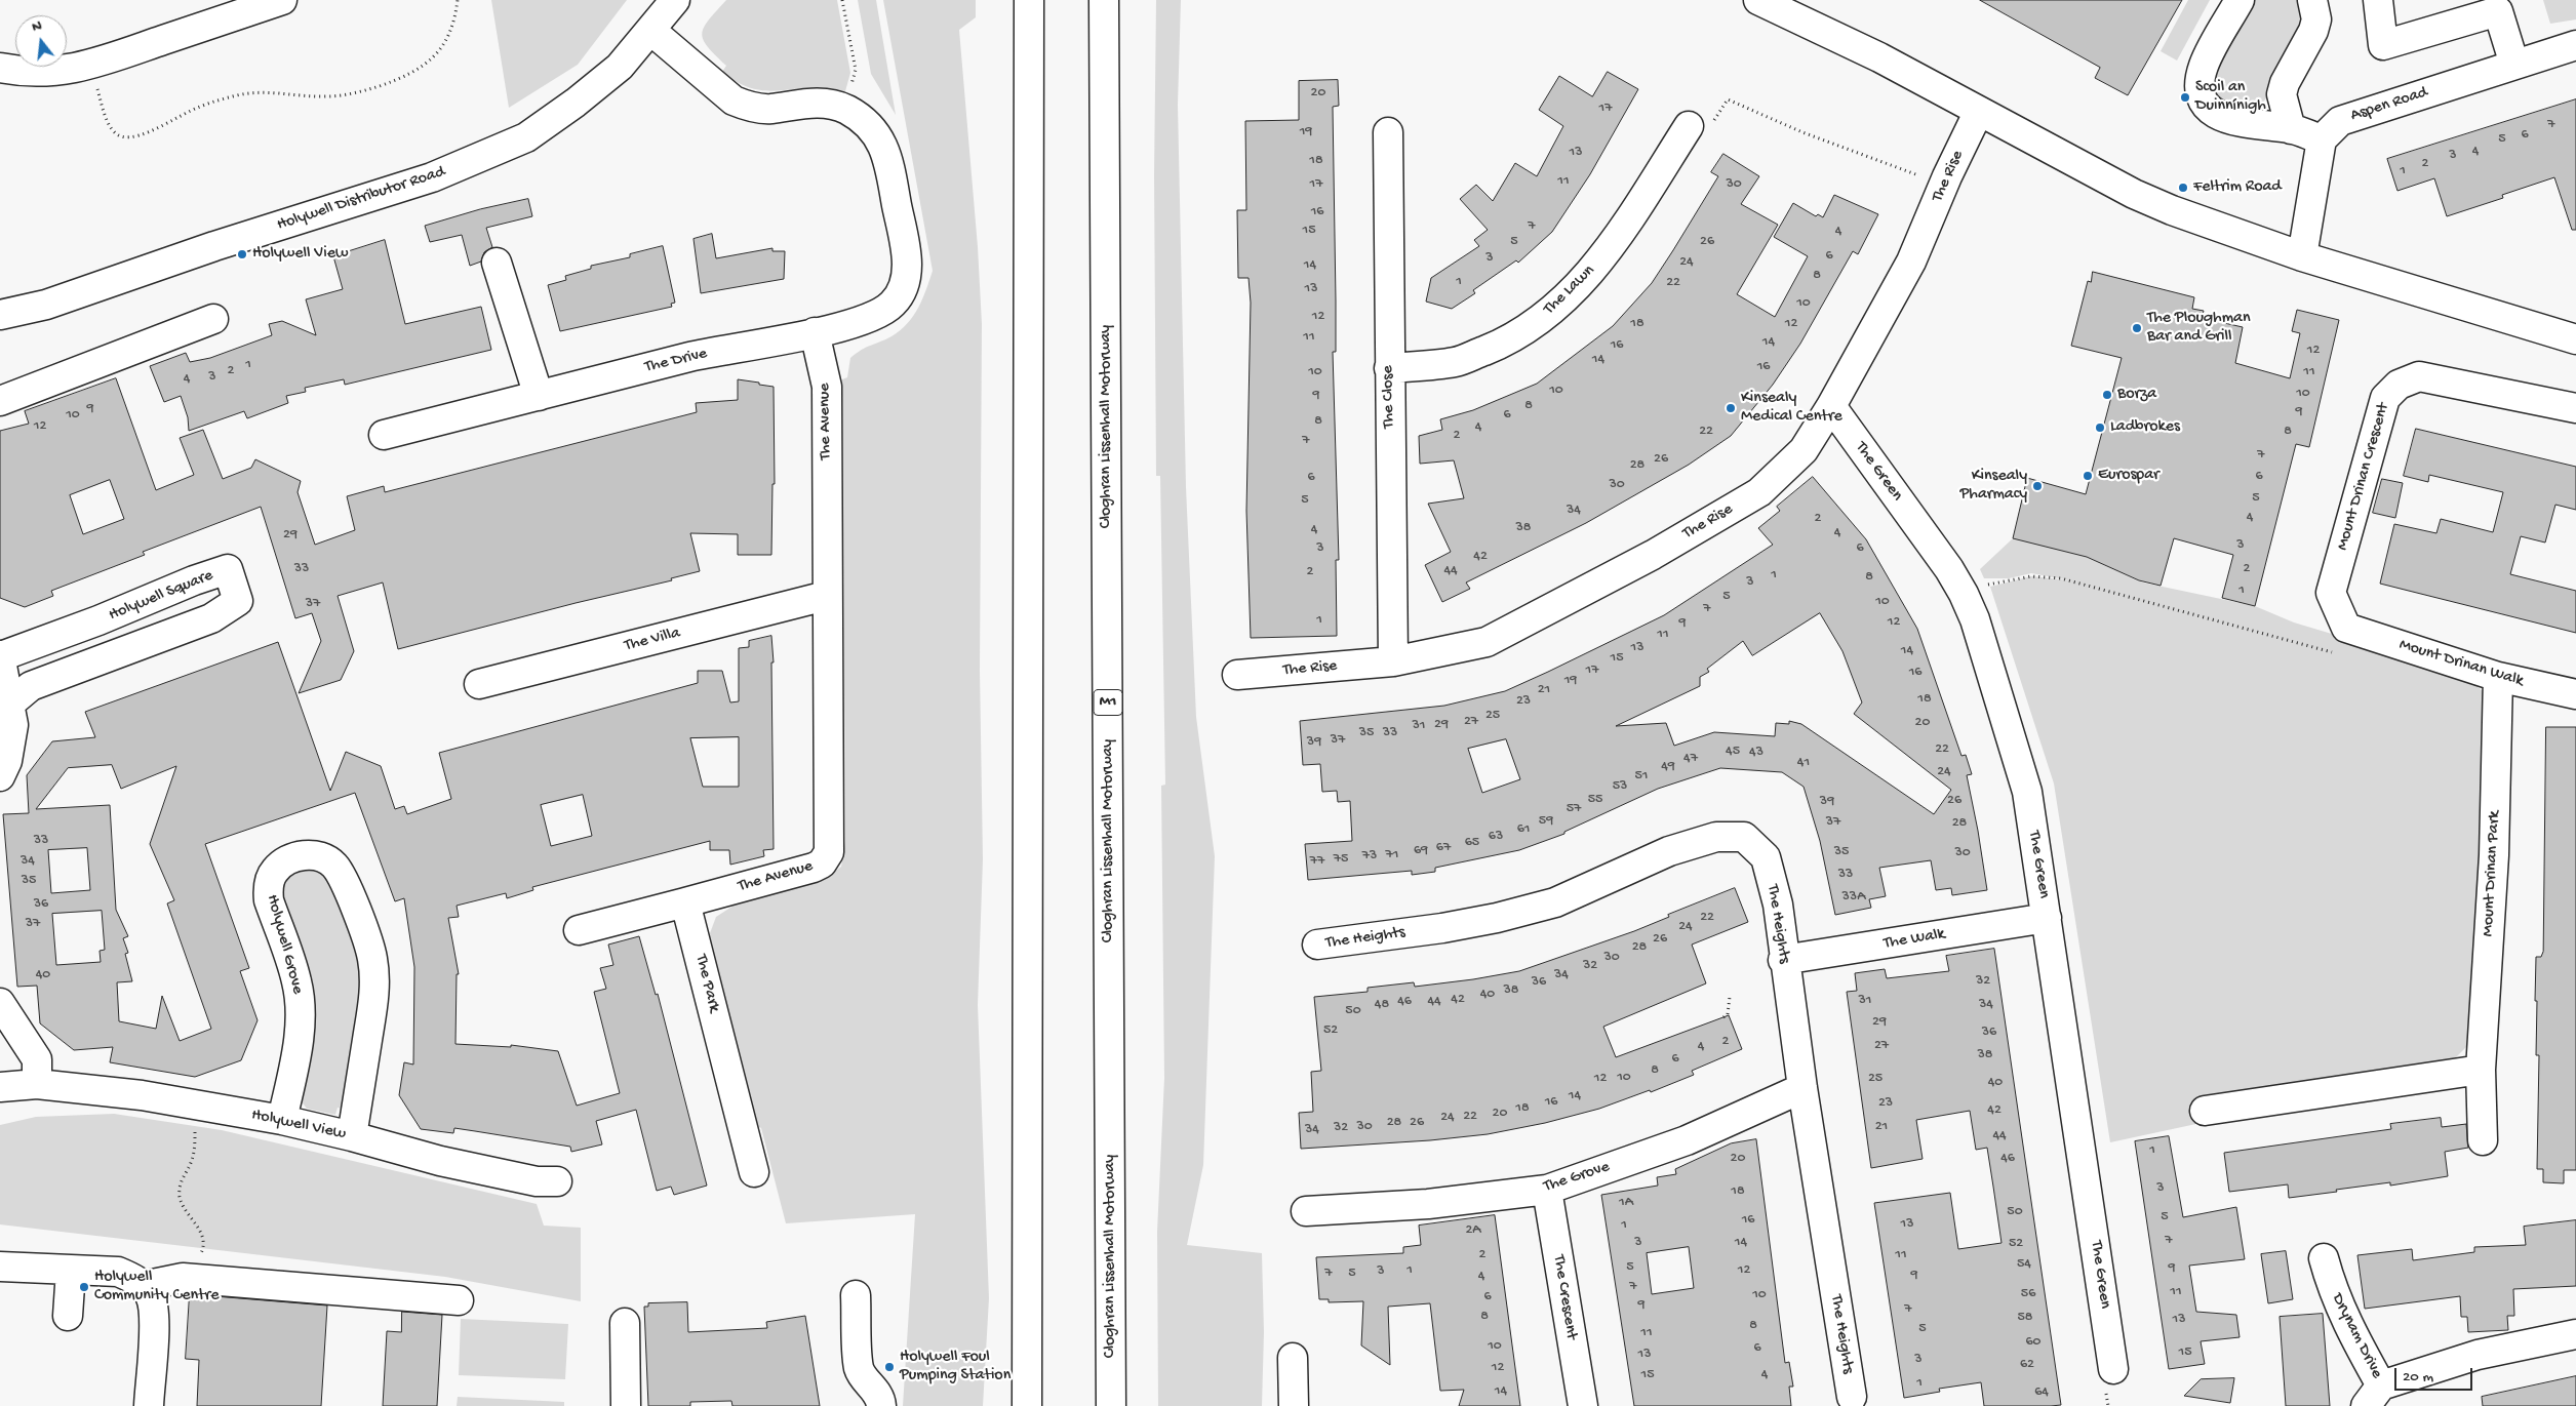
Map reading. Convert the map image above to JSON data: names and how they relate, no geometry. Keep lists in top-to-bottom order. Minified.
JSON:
{"streets":{"main road":["Aspen Road","The Rise","Holywell Distributor Road","The Lawn","The Drive","The Close","The Avenue","Cloghran Lissenhall Motorway","The Green","Mount Drinan Crescent","Holywell Square","The Villa","Mount Drinan Walk","M1","Mount Drinan Park","The Heights","The Walk","Holywell Grove","The Park","Holywell View","The Grove","The Crescent","Drynam Drive"]},"crossings":[["The Rise","The Close"],["The Rise","The Green"],["The Lawn","The Close"],["The Drive","The Avenue"],["The Avenue","The Villa"],["The Avenue","The Park"],["The Green","The Walk"],["Mount Drinan Crescent","Mount Drinan Walk"],["Mount Drinan Walk","Mount Drinan Park"],["The Heights","The Walk"],["The Heights","The Grove"],["Holywell Grove","Holywell View"],["The Grove","The Crescent"]],"places":["Scoil an Duinnínigh","Feltrim Road","Holywell View","The Ploughman Bar and Grill","Borza","Kinsealy Medical Centre","Ladbrokes","Eurospar","Kinsealy Pharmacy","Holywell Community Centre","Holywell Foul Pumping Station"],"house_numbers":["20","17","7","19","6","5","4","13","3","18","2","1","11","17","30","16","7","15","4","5","26","6","3","24","14","8","1","22","13","10","12","18","12","11","14","16","12","14","1","16","2","10","11","3","4","10","10","9","8","9","9","10","6","8","12","4","22","8","2","7","7","26","28","6","6","30","5","5","34","4","2","38","4","4","29","3","3","6","42","33","2","44","2","1","8","3","1","5","10","37","7","1","12","9","11","13","14","15","17","16","19","21","18","23","25","27","20","29","31","35","33","37","39","22","45","43","47","41","49","24","51","53","55","26","39","57","59","37","28","61","63","33","65","67","69","35","30","71","73","75","34","77","33","35","33A","36","22","37","24","26","28","30","32","40","34","32","36","38","40","42","31","46","44","48","34","50","29","52","36","2","27","4","38","6","8","10","12","25","40","14","16","23","18","42","20","22","24","28","26","30","21","32","34","44","1","20","46","3","18","1A","50","5","16","13","1","2A","7","3","14","52","2","11","54","5","9","1","12","3","7","5","9","4","7","11","56","10","6","9","7","8","58","13","8","5","11","60","10","6","15","13","3","62","12","15","4","1","14","64"],"scale_bar":"20 m","north":"top"}
